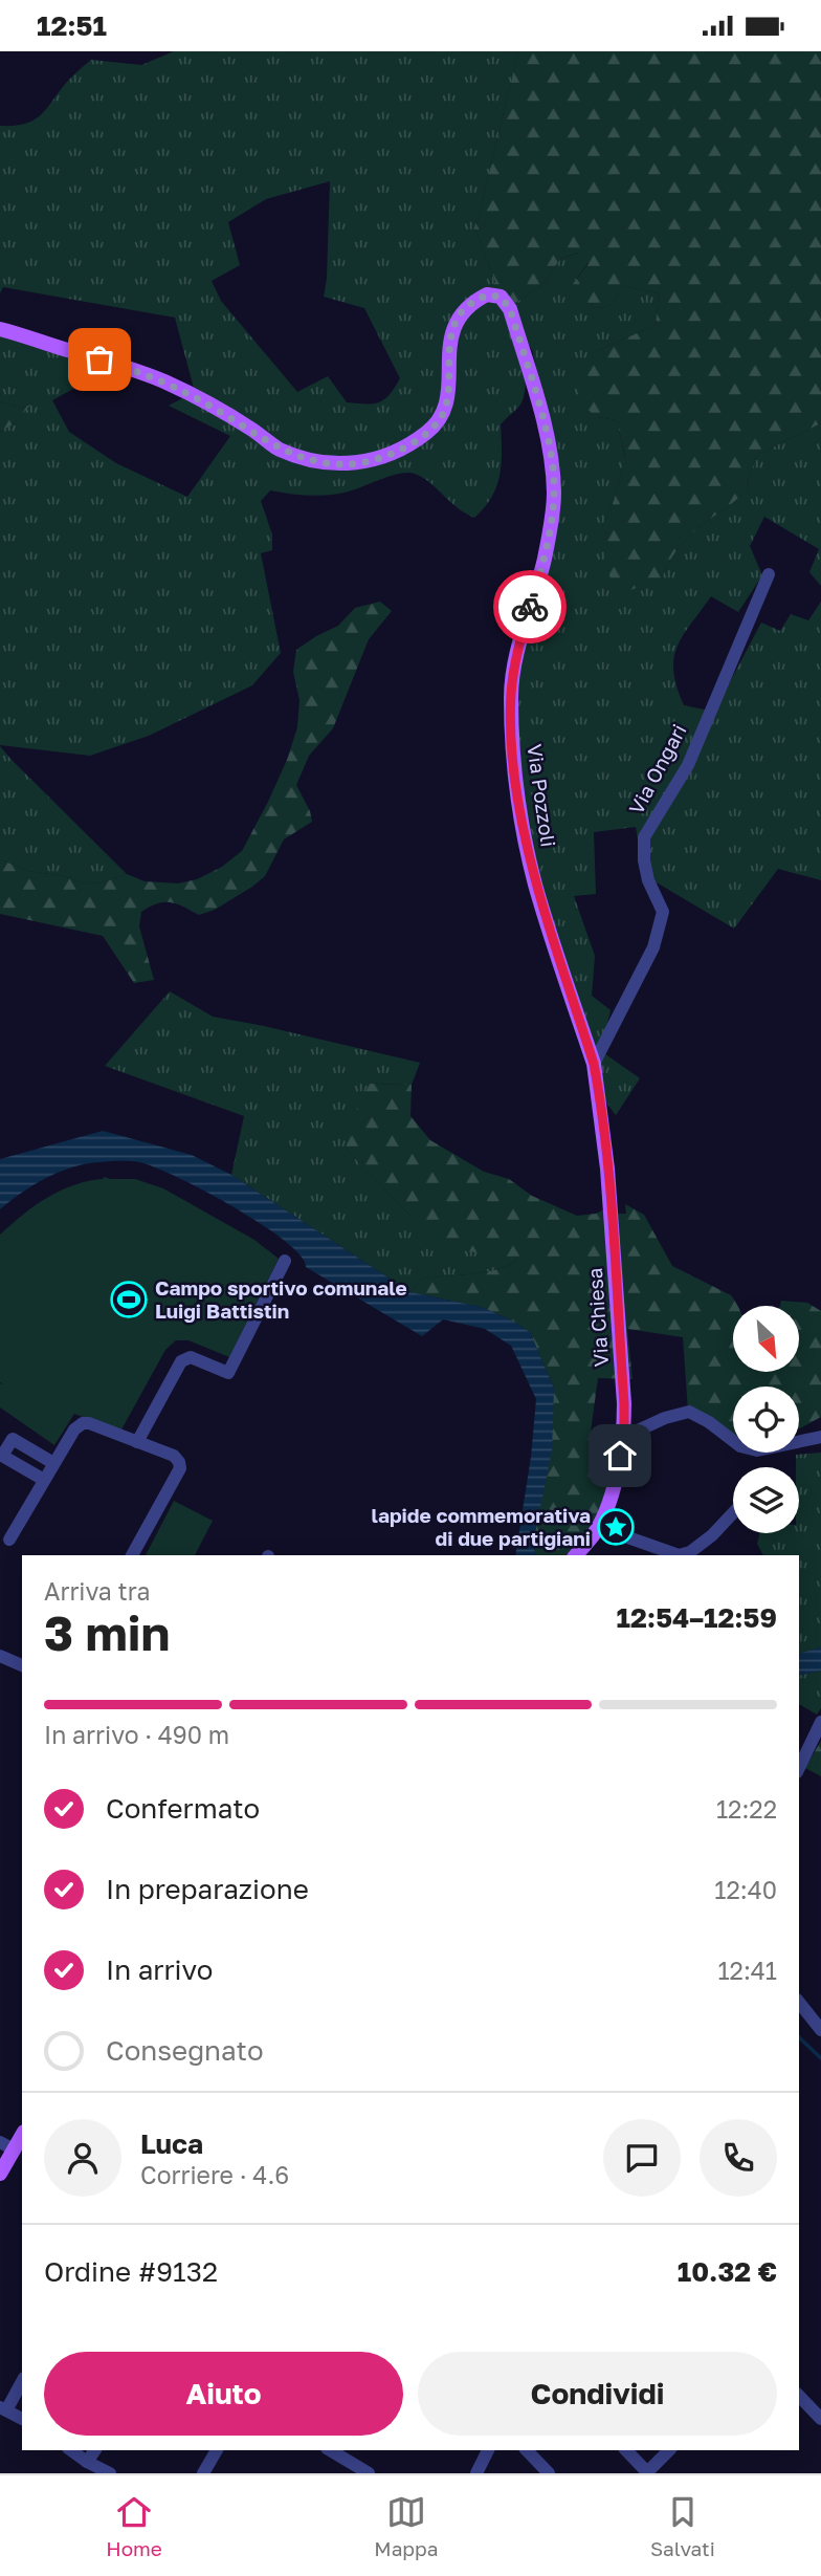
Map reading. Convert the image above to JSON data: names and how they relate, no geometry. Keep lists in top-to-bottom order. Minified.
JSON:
{"streets":{"main road":["Via Pozzoli","Via Chiesa"],"street":["Via Ongari"]},"crossings":[["Via Ongari","Via Pozzoli"],["Via Ongari","Via Chiesa"],["Via Pozzoli","Via Chiesa"]],"places":{"sports":["Campo sportivo comunale Luigi Battistin"],"place":["lapide commemorativa di due partigiani"]},"north":"bottom right","page":{"status":"12:51","heading":["3 min","Arriva tra","12:54–12:59"],"panel":["Luca","Corriere · 4.6","Ordine #9132","10.32 €"],"bar":"In arrivo · 490 m","list":[["Confermato","12:22"],["In preparazione","12:40"],["In arrivo","12:41"],"Consegnato"],"buttons":["Aiuto","Condividi"],"tabs":["Home","Mappa","Salvati"]}}
